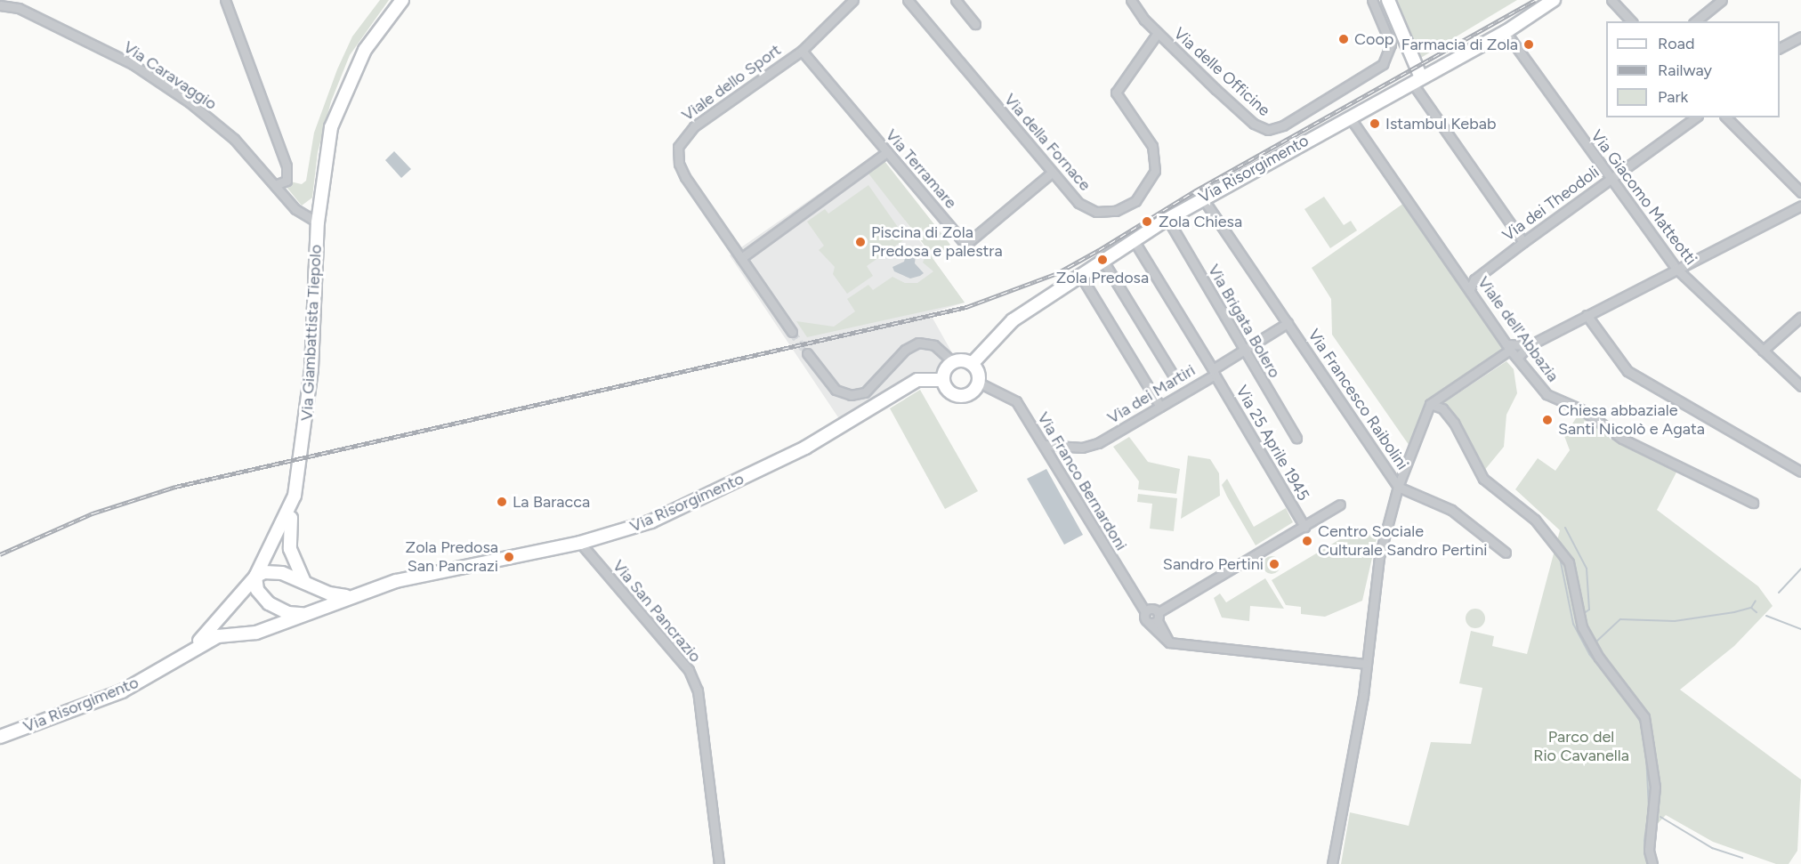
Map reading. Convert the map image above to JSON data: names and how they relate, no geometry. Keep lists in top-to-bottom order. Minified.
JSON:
{"streets":{"main road":["Via Risorgimento","Via Giambattista Tiepolo"],"street":["Via delle Officine","Via Caravaggio","Viale dello Sport","Via della Fornace","Via Terramare","Via Giacomo Matteotti","Via dei Theodoli","Via Brigata Bolero","Viale dell'Abbazia","Via dei Martiri","Via Francesco Raibolini","Via 25 Aprile 1945","Via Franco Bernardoni","Via San Pancrazio"]},"crossings":[["Via delle Officine","Via della Fornace"],["Via Caravaggio","Via Giambattista Tiepolo"],["Viale dello Sport","Via Terramare"],["Via della Fornace","Via Terramare"],["Via Risorgimento","Via Giacomo Matteotti"],["Via Risorgimento","Via Brigata Bolero"],["Via Risorgimento","Viale dell'Abbazia"],["Via Risorgimento","Via Giambattista Tiepolo"],["Via Risorgimento","Via Francesco Raibolini"],["Via Risorgimento","Via 25 Aprile 1945"],["Via Risorgimento","Via Franco Bernardoni"],["Via Risorgimento","Via San Pancrazio"],["Via Giacomo Matteotti","Via dei Theodoli"],["Via Brigata Bolero","Via dei Martiri"],["Via dei Martiri","Via Francesco Raibolini"],["Via dei Martiri","Via 25 Aprile 1945"],["Via dei Martiri","Via Franco Bernardoni"],["Via Francesco Raibolini","Via Franco Bernardoni"]],"parks":["Parco del Rio Cavanella"],"places":["Coop","Farmacia di Zola","Istambul Kebab","Zola Chiesa","Piscina di Zola Predosa e palestra","Zola Predosa","Chiesa abbaziale Santi Nicolò e Agata","La Baracca","Centro Sociale Culturale Sandro Pertini","Zola Predosa San Pancrazi","Sandro Pertini"],"legend":["Road","Railway","Park"]}
